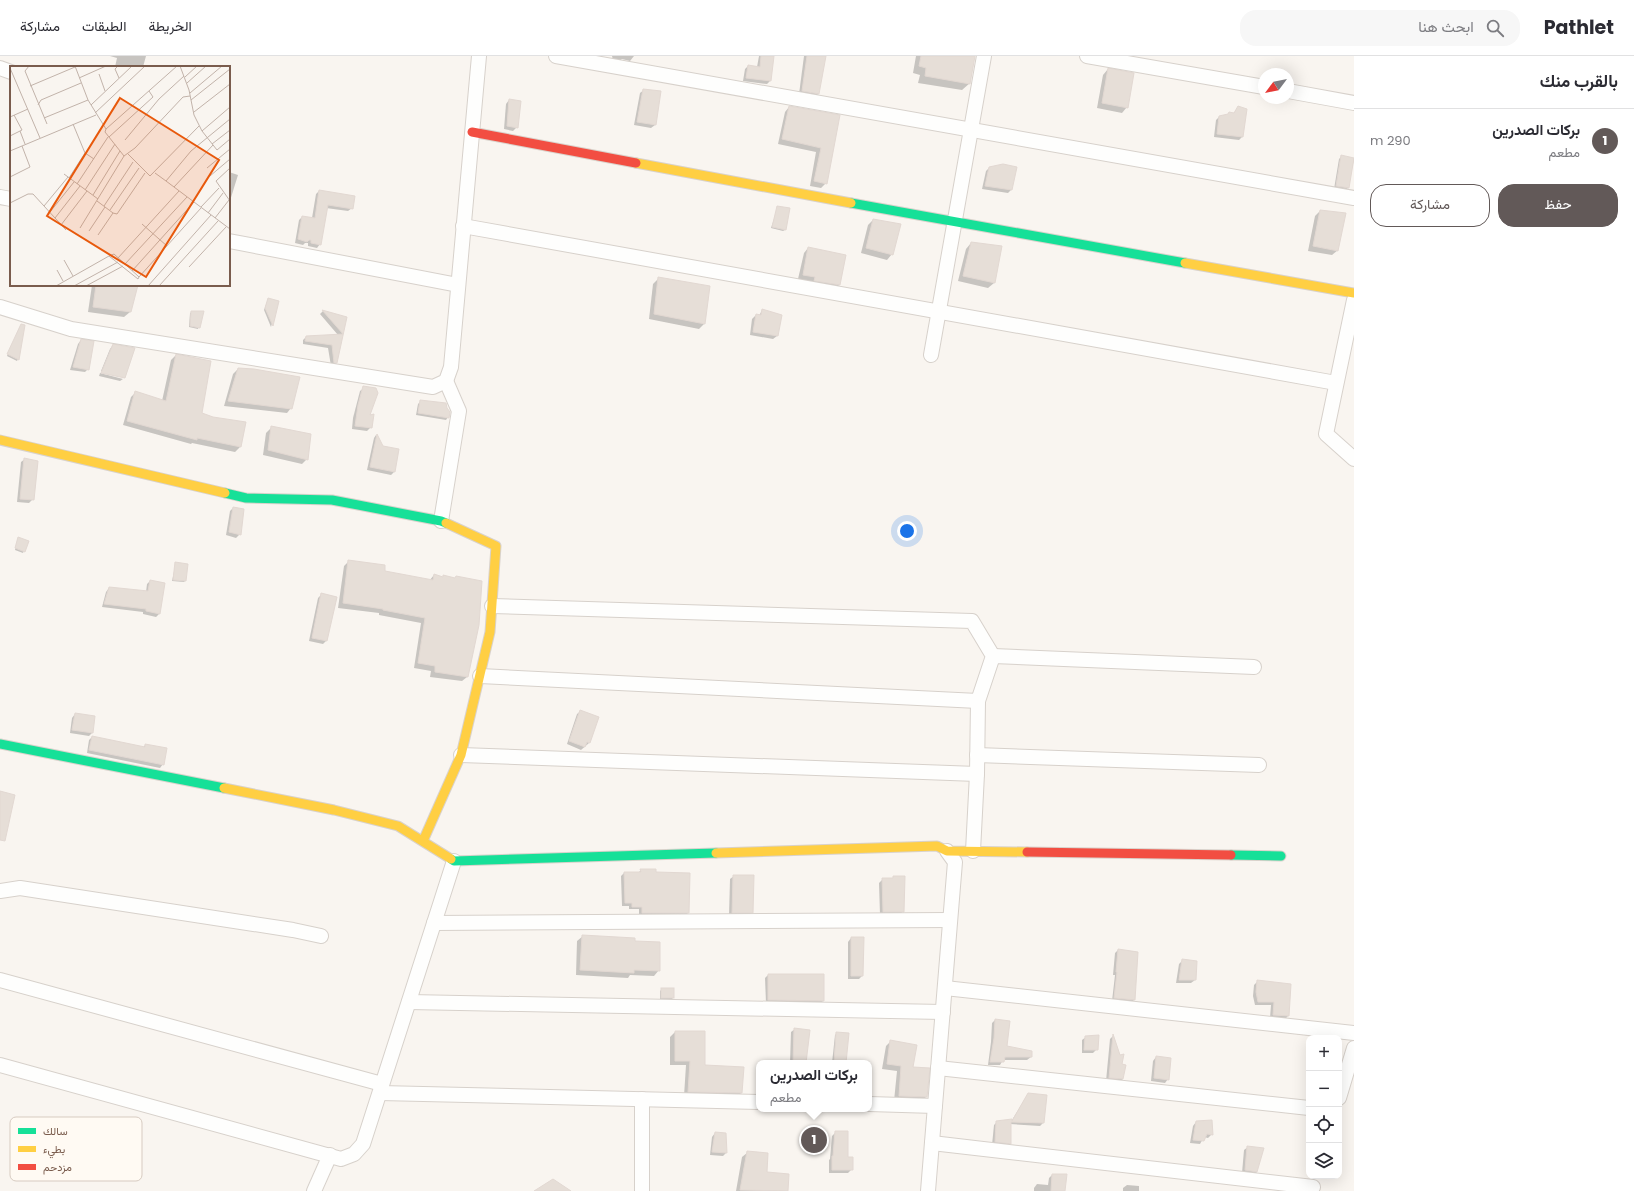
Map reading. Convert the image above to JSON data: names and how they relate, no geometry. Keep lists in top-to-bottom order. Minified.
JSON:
{"legend":["سالك","بطيء","مزدحم"],"north":"bottom left","page":{"header":"Pathlet","search":"ابحث هنا","nav":["الخريطة","الطبقات","مشاركة"],"heading":"بالقرب منك","list":[{"mark":"1","name":"بركات الصدرين","note":"مطعم","value":"290 m"}],"buttons":["حفظ","مشاركة"],"map_buttons":["+","−"],"popup":["بركات الصدرين","مطعم"],"pins":"1"}}
